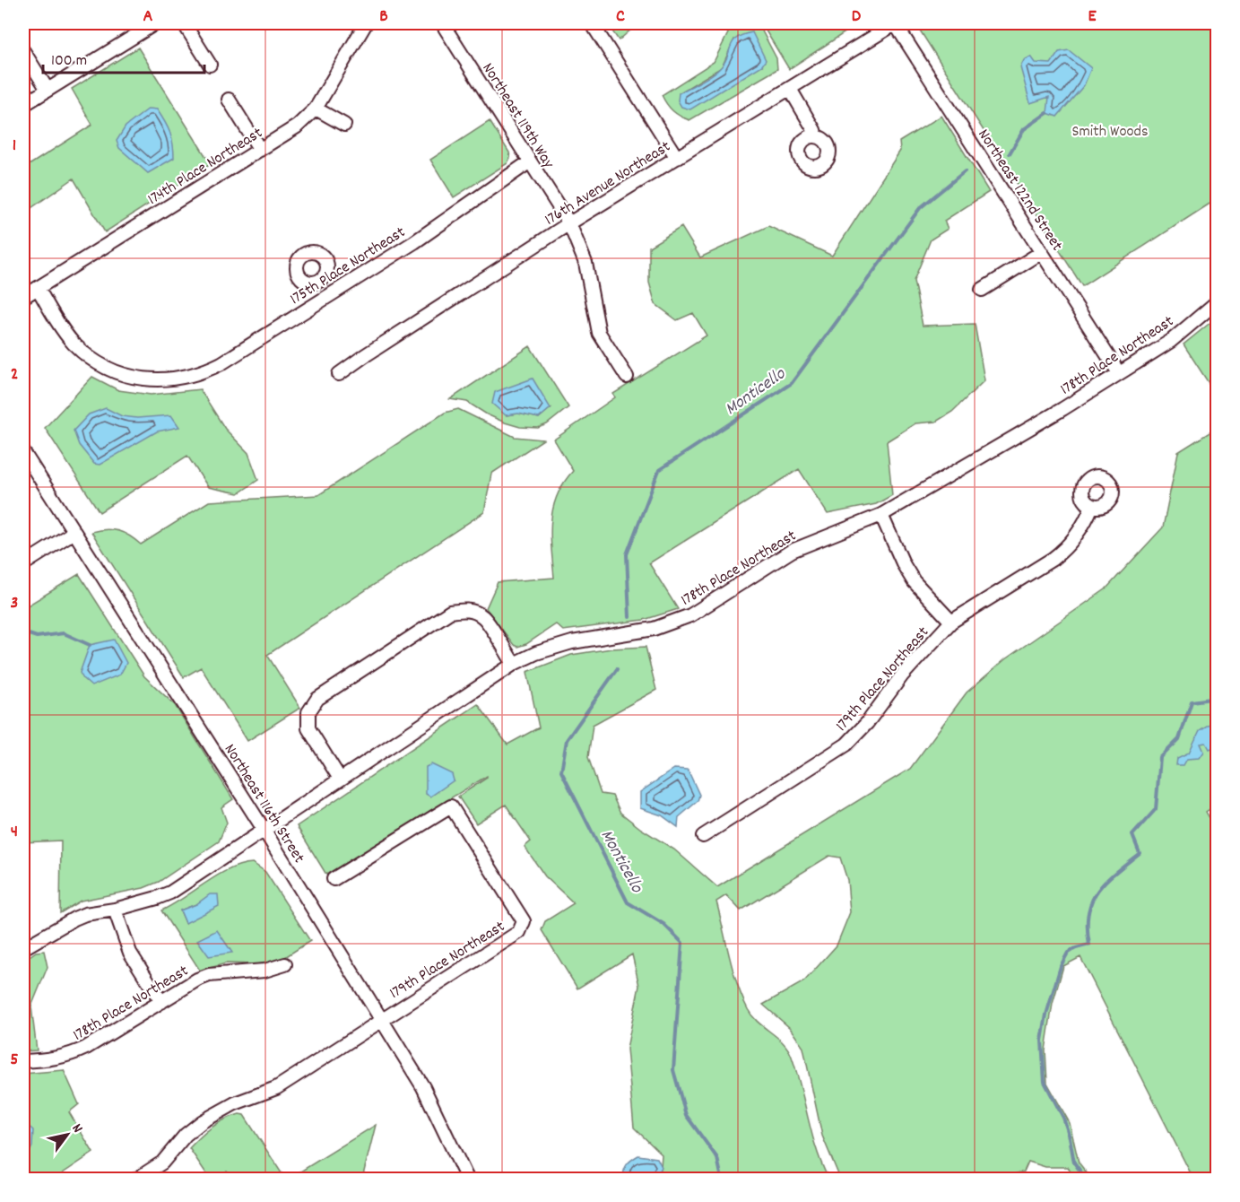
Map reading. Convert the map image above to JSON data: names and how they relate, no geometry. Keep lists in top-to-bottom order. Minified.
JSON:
{"streets":{"street":["Northeast 119th Way","174th Place Northeast","176th Avenue Northeast","Northeast 122nd Street","175th Place Northeast","178th Place Northeast","179th Place Northeast","Northeast 116th Street"]},"crossings":[["Northeast 119th Way","176th Avenue Northeast"],["Northeast 119th Way","175th Place Northeast"],["174th Place Northeast","175th Place Northeast"],["176th Avenue Northeast","Northeast 122nd Street"],["Northeast 122nd Street","178th Place Northeast"],["178th Place Northeast","Northeast 116th Street"],["179th Place Northeast","Northeast 116th Street"]],"water":["Monticello"],"parks":["Smith Woods"],"scale_bar":"100 m","north":"top right","grid":{"columns":["A","B","C","D","E"],"rows":["1","2","3","4","5"]}}
